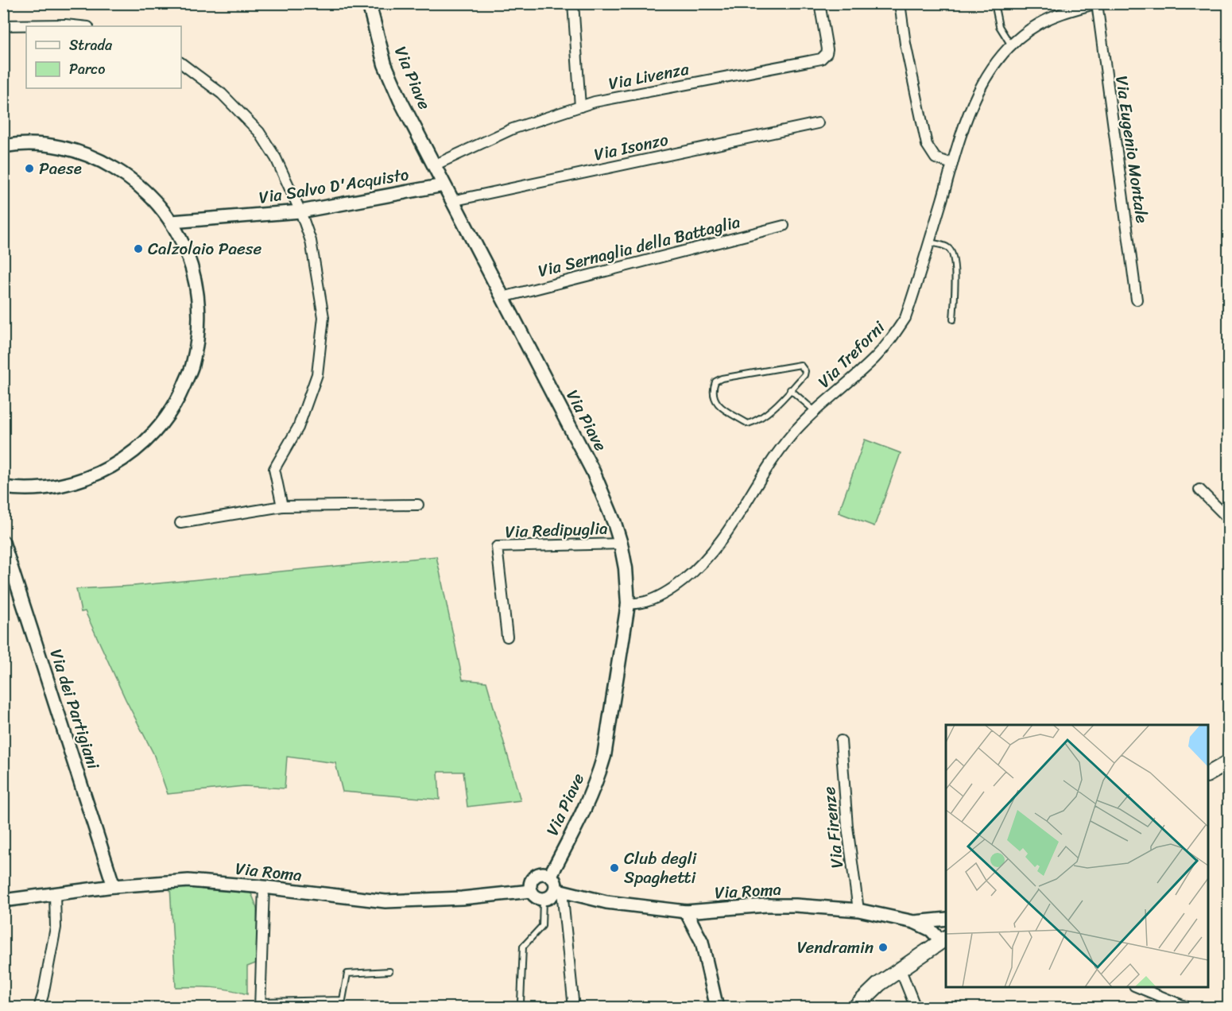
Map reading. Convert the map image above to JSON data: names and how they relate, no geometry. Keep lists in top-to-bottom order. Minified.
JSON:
{"streets":{"main road":["Via Piave"],"street":["Via Livenza","Via Isonzo","Via Eugenio Montale","Via Salvo D'Acquisto","Via Sernaglia della Battaglia","Via Treforni","Via Redipuglia","Via dei Partigiani","Via Firenze","Via Roma"]},"crossings":[["Via Livenza","Via Piave"],["Via Piave","Via Isonzo"],["Via Piave","Via Salvo D'Acquisto"],["Via Piave","Via Sernaglia della Battaglia"],["Via Piave","Via Treforni"],["Via Piave","Via Redipuglia"],["Via Piave","Via Roma"],["Via Eugenio Montale","Via Treforni"],["Via dei Partigiani","Via Roma"],["Via Firenze","Via Roma"]],"places":["Paese","Calzolaio Paese","Club degli Spaghetti","Vendramin"],"legend":["Strada","Parco"]}
